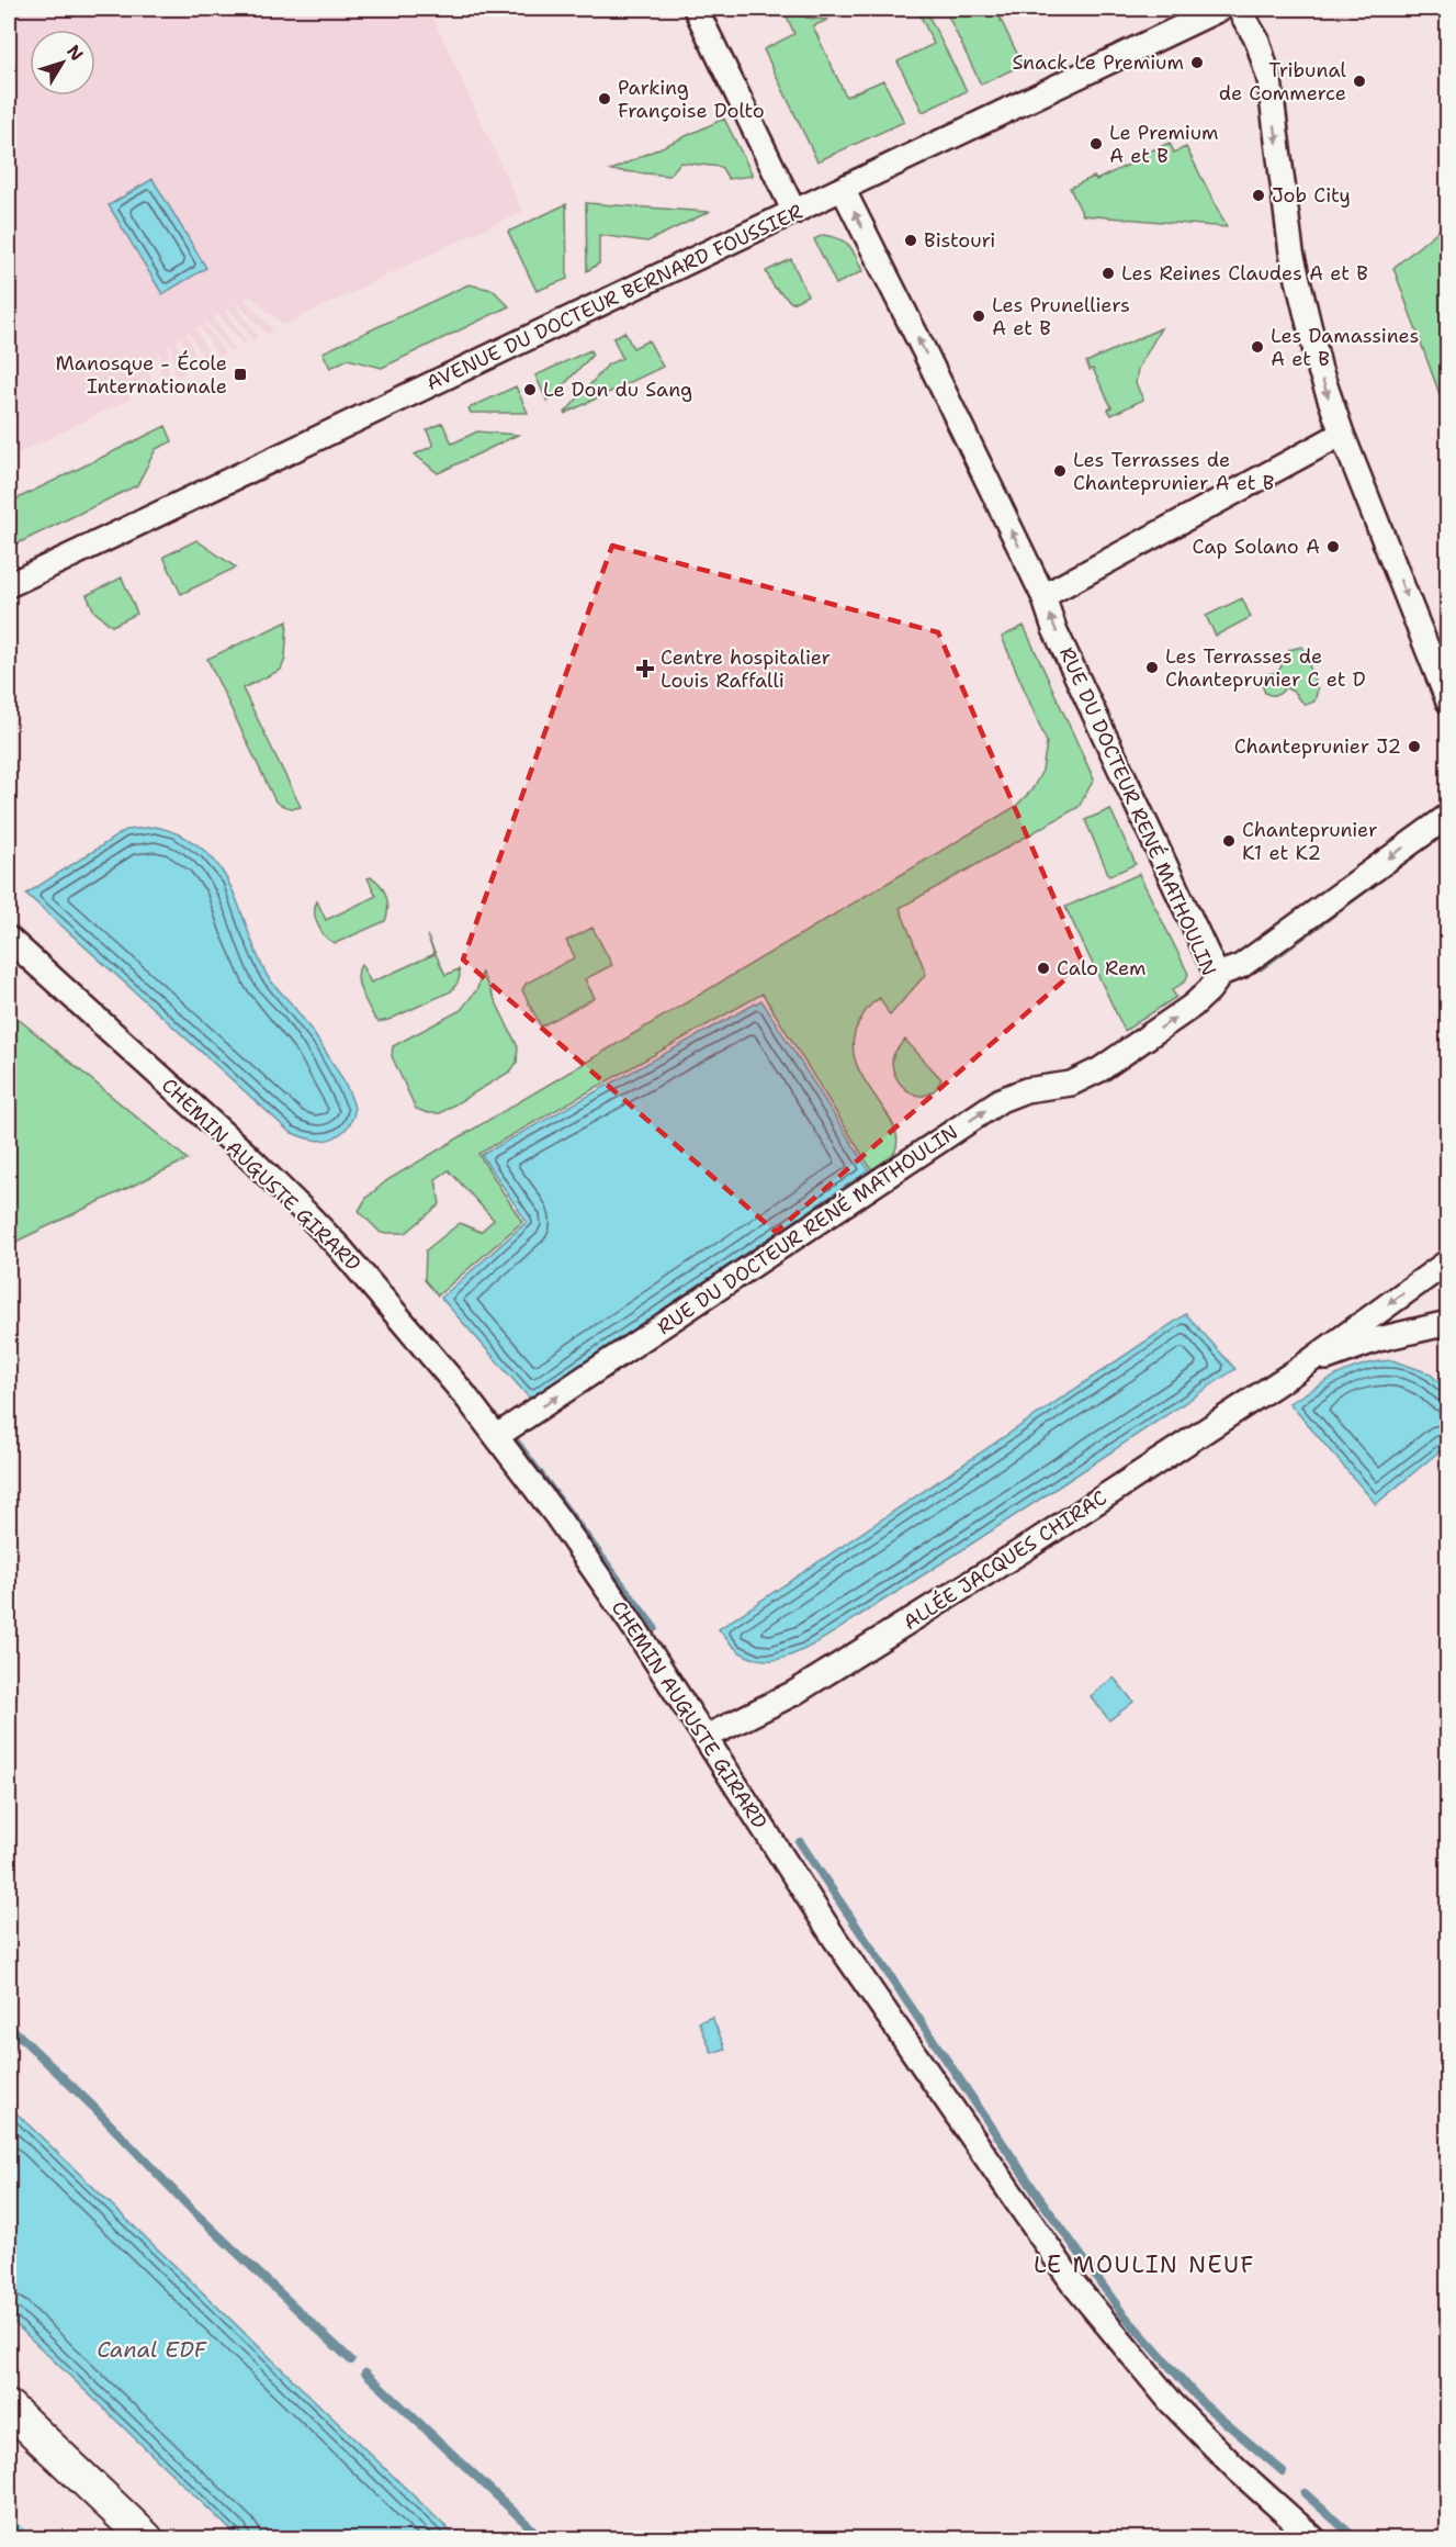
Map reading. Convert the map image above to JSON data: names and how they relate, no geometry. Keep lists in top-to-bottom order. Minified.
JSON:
{"streets":{"street":["AVENUE DU DOCTEUR BERNARD FOUSSIER","RUE DU DOCTEUR RENÉ MATHOULIN","CHEMIN AUGUSTE GIRARD","ALLÉE JACQUES CHIRAC"]},"crossings":[["AVENUE DU DOCTEUR BERNARD FOUSSIER","RUE DU DOCTEUR RENÉ MATHOULIN"],["RUE DU DOCTEUR RENÉ MATHOULIN","CHEMIN AUGUSTE GIRARD"],["CHEMIN AUGUSTE GIRARD","ALLÉE JACQUES CHIRAC"]],"districts":["LE MOULIN NEUF"],"water":["Canal EDF"],"places":{"other":["Snack Le Premium","Tribunal de Commerce","Parking Françoise Dolto","Le Premium A et B","Job City","Bistouri","Les Reines Claudes A et B","Les Prunelliers A et B","Les Damassines A et B","Le Don du Sang","Les Terrasses de Chanteprunier A et B","Cap Solano A","Les Terrasses de Chanteprunier C et D","Chanteprunier J2","Chanteprunier K1 et K2","Calo Rem"],"transit":["Manosque - École Internationale"],"health":["Centre hospitalier Louis Raffalli"]},"north":"top right"}
